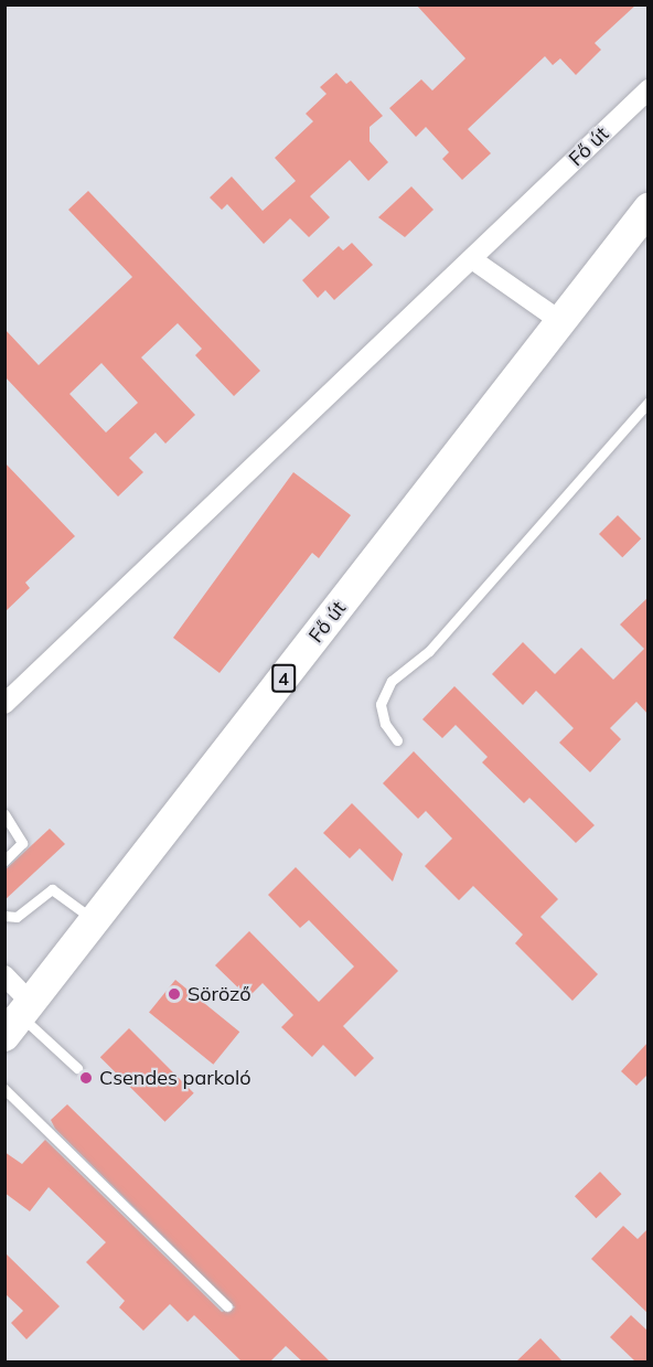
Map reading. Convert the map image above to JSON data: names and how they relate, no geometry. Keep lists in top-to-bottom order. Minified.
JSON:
{"streets":{"main road":["Fő út","4"]},"places":["Söröző","Csendes parkoló"]}
